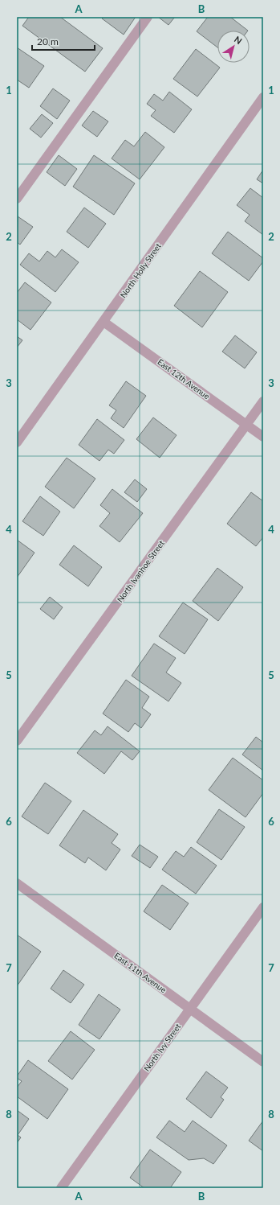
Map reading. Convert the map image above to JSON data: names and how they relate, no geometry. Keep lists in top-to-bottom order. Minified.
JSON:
{"streets":{"street":["North Holly Street","East 12th Avenue","North Ivanhoe Street","East 11th Avenue","North Ivy Street"]},"crossings":[["North Holly Street","East 12th Avenue"],["East 12th Avenue","North Ivanhoe Street"],["East 11th Avenue","North Ivy Street"]],"scale_bar":"20 m","north":"top right","grid":{"columns":["A","B"],"rows":["1","2","3","4","5","6","7","8"]}}
